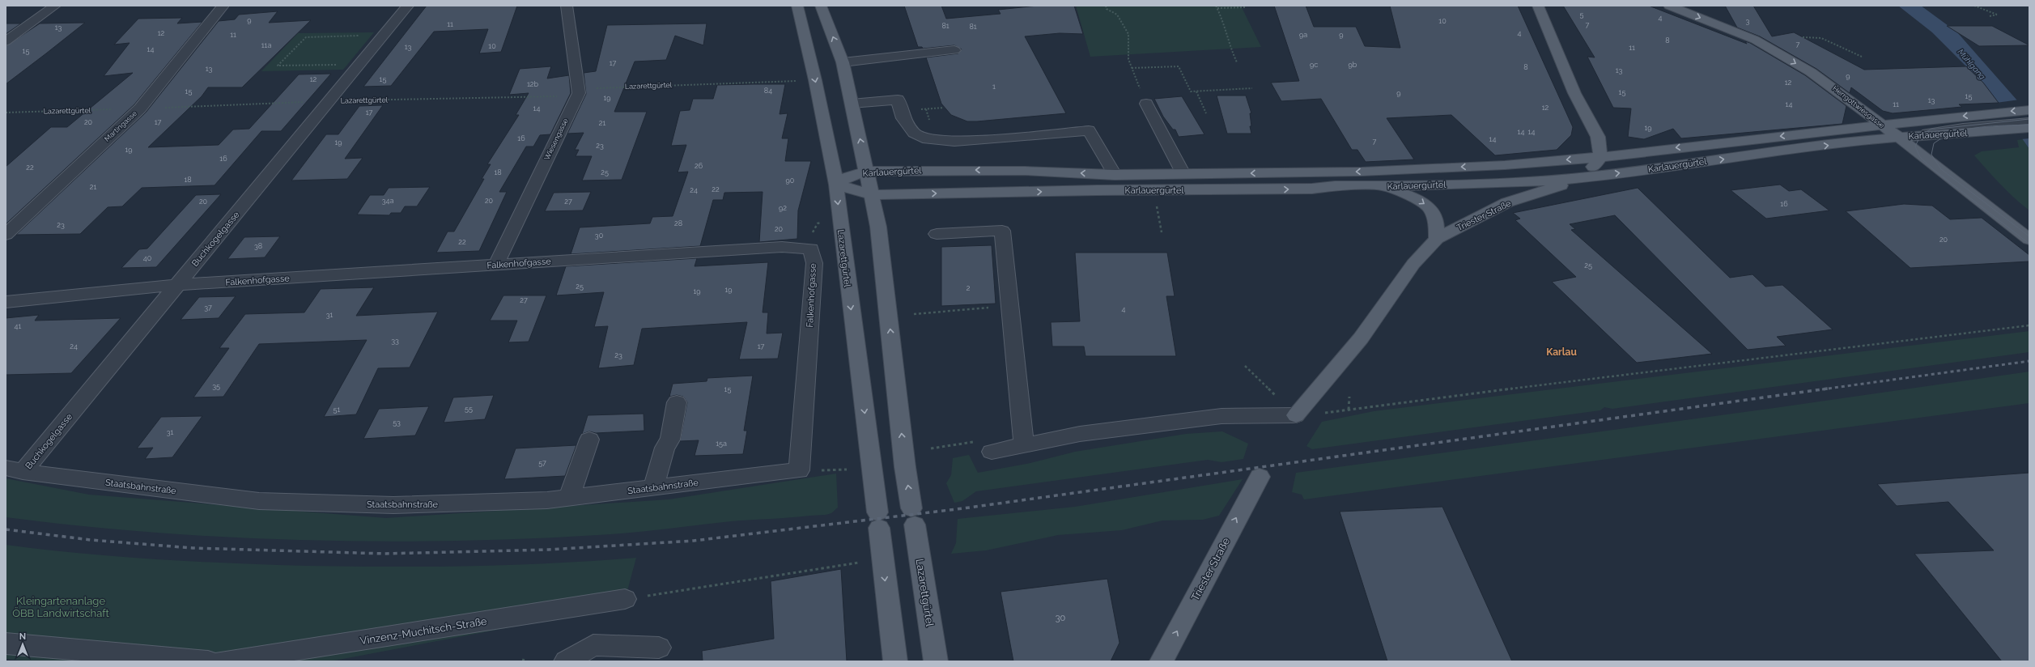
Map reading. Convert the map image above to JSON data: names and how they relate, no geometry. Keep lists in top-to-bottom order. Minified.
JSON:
{"streets":{"main road":["Lazarettgürtel","Herrgottwiesgasse","Karlauergürtel","Triester Straße"],"street":["Martingasse","Wiesengasse","Buchkogelgasse","Falkenhofgasse","Staatsbahnstraße","Vinzenz-Muchitsch-Straße"]},"crossings":[["Lazarettgürtel","Karlauergürtel"],["Lazarettgürtel","Wiesengasse"],["Lazarettgürtel","Buchkogelgasse"],["Herrgottwiesgasse","Karlauergürtel"],["Karlauergürtel","Triester Straße"],["Wiesengasse","Falkenhofgasse"],["Buchkogelgasse","Falkenhofgasse"],["Buchkogelgasse","Staatsbahnstraße"],["Falkenhofgasse","Staatsbahnstraße"]],"one_way":["Herrgottwiesgasse"],"districts":["Karlau"],"water":["Mühlgang"],"parks":["Kleingartenanlage ÖBB Landwirtschaft"],"house_numbers":["5","4","9","10","3","11","7","81","81","13","12","4","11","9a","9","8","7","11a","10","13","11","14","15","17","9c","9b","8","13","13","9","12","15","12","12b","1","84","15","15","9","15","19","13","14","11","12","14","17","20","17","21","19","14","14","16","14","7","19","23","19","16","26","22","18","25","18","90","21","22","24","34a","20","20","27","16","92","28","23","20","30","20","22","38","40","25","25","2","19","19","27","37","4","31","41","33","24","17","23","35","15","55","51","53","31","15a","57","30"],"north":"top"}
